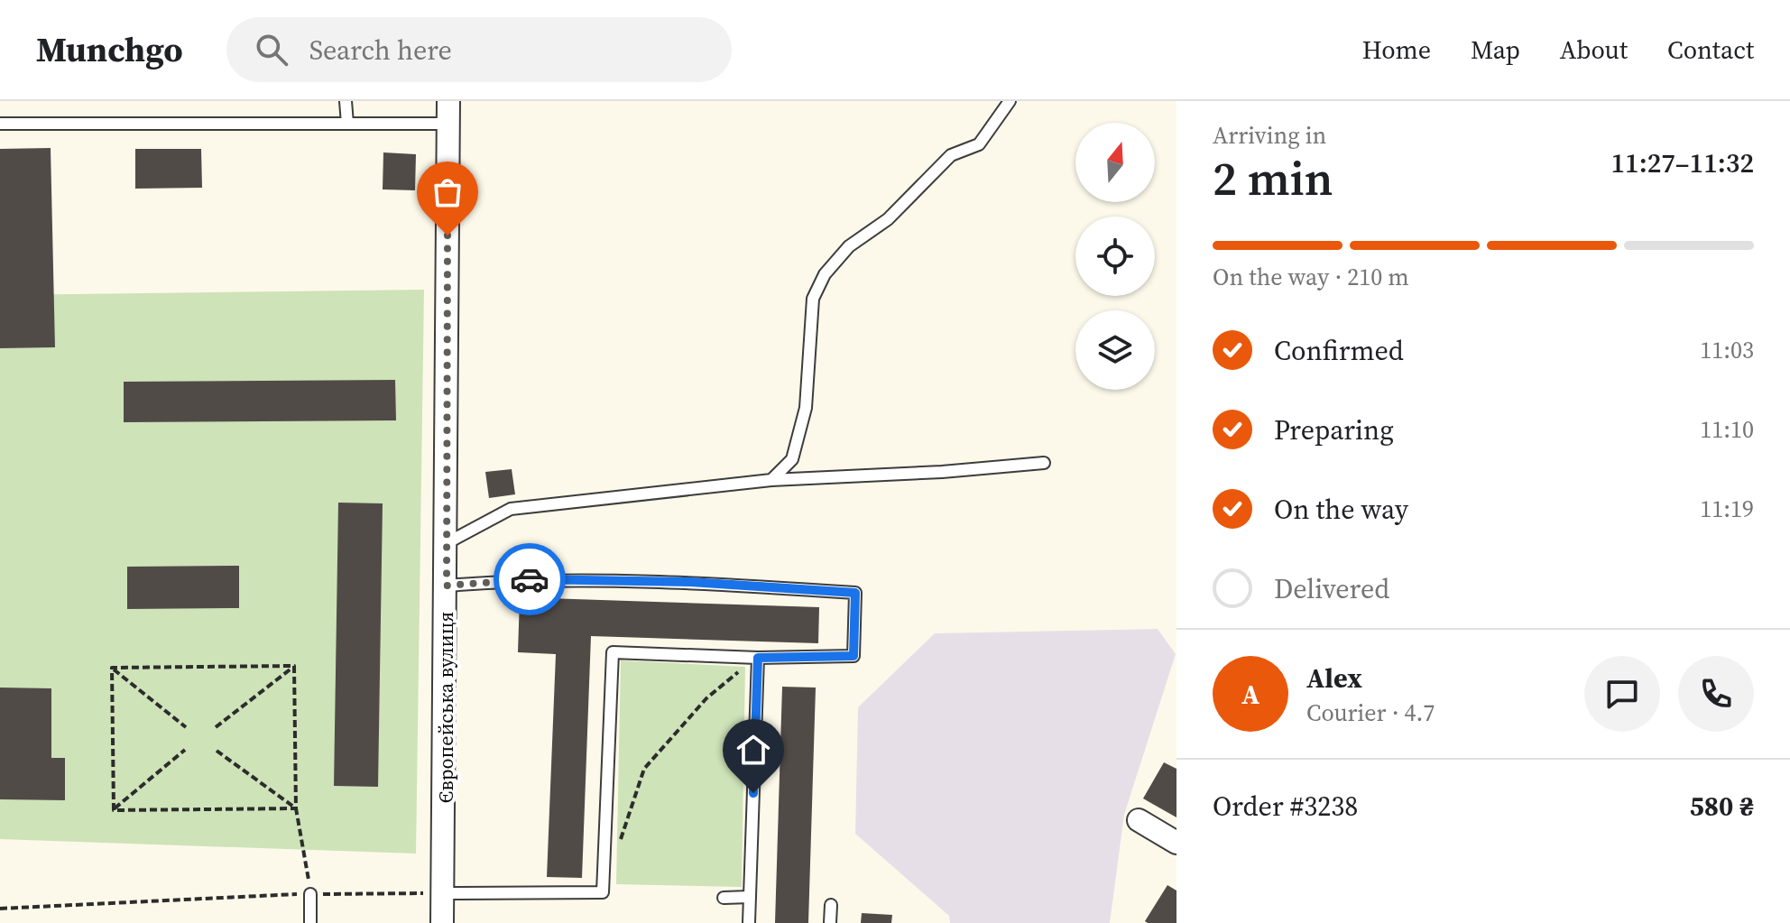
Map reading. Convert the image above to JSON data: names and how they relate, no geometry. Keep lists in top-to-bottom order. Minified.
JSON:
{"streets":{"street":["Європейська вулиця"]},"north":"top","page":{"header":"Munchgo","search":"Search here","nav":["Home","Map","About","Contact"],"heading":["2 min","Arriving in","11:27–11:32"],"panel":["Alex","Courier · 4.7","Order #3238","580 ₴"],"bar":"On the way · 210 m","list":[["Confirmed","11:03"],["Preparing","11:10"],["On the way","11:19"],"Delivered"],"round":"A"}}
